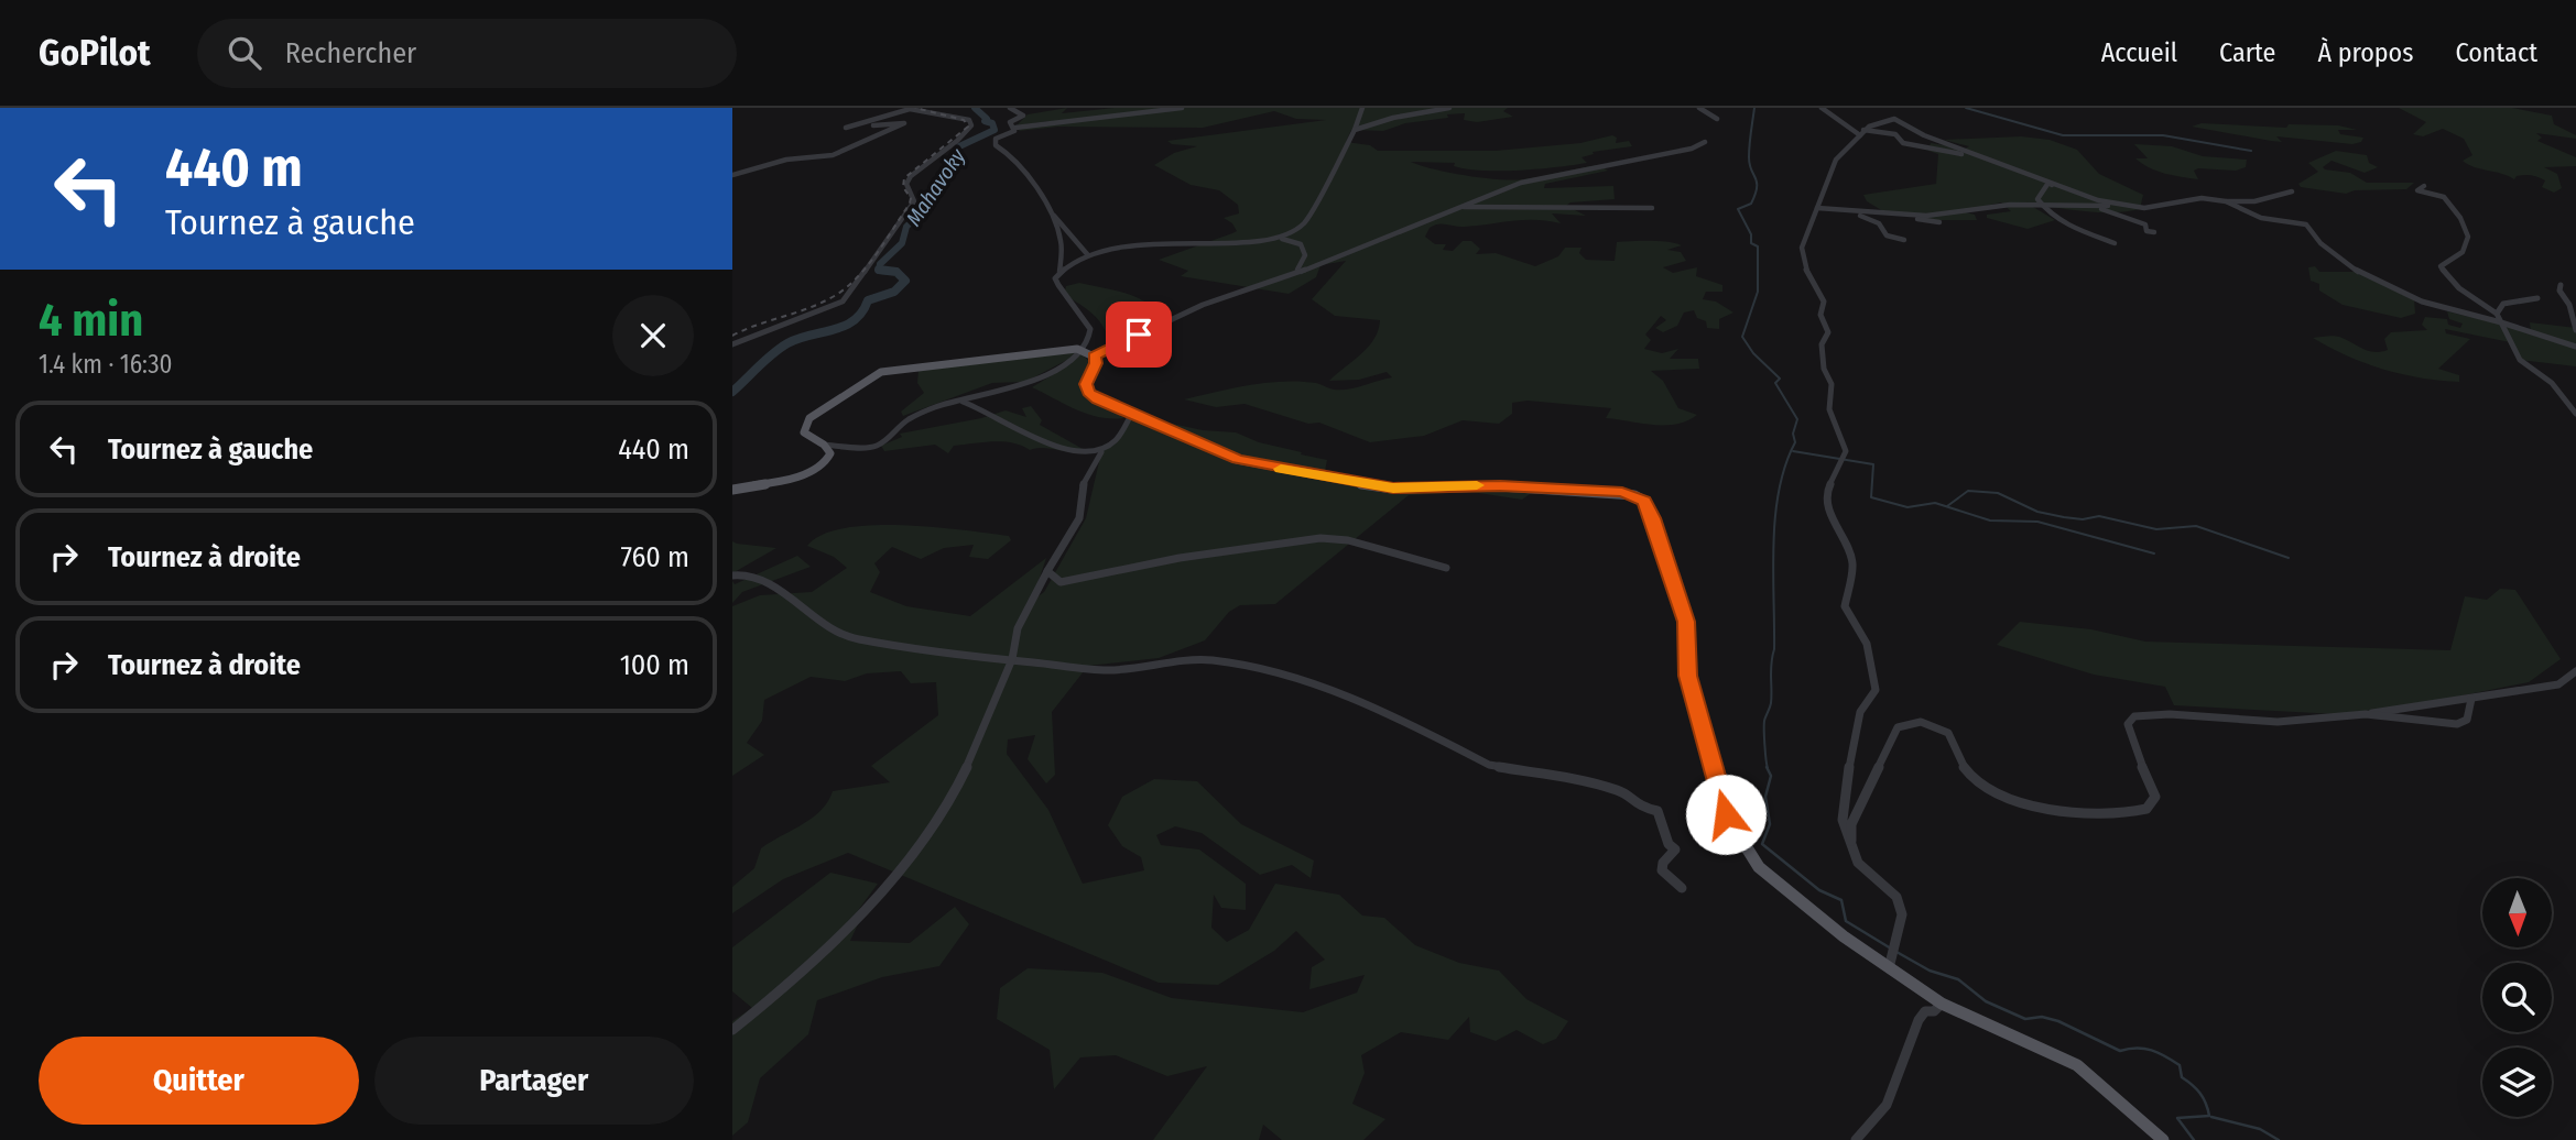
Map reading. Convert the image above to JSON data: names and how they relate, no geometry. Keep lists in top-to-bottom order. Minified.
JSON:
{"water":["Mahavoky"],"north":"bottom","page":{"header":"GoPilot","search":"Rechercher","nav":["Accueil","Carte","À propos","Contact"],"turn":["440 m","Tournez à gauche"],"heading":["4 min","1.4 km · 16:30"],"list":[{"name":"Tournez à gauche","value":"440 m"},{"name":"Tournez à droite","value":"760 m"},{"name":"Tournez à droite","value":"100 m"}],"buttons":["Quitter","Partager"]}}
